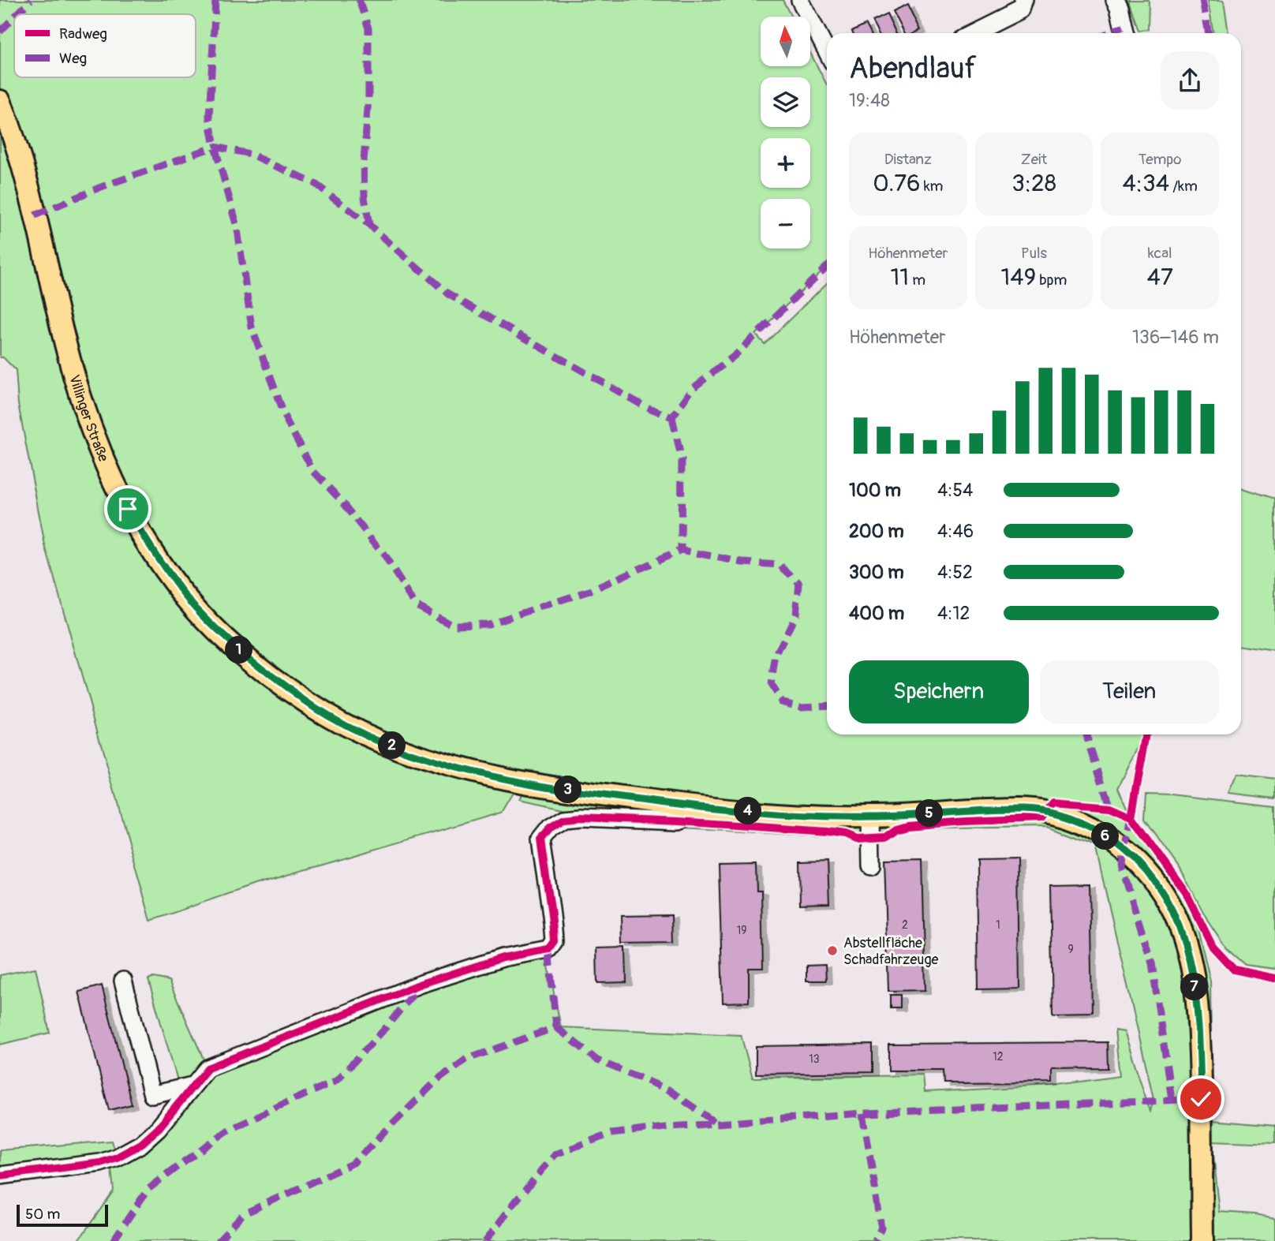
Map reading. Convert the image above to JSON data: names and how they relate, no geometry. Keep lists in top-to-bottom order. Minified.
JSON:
{"streets":{"main road":["Villinger Straße"]},"places":["Abstellfläche Schadfahrzeuge"],"house_numbers":["2","1","19","9","12","13"],"legend":["Radweg","Weg"],"scale_bar":"50 m","north":"top","page":{"map_buttons":["+","−"],"heading":["Abendlauf","19:48"],"stats":[["Distanz","0.76 km"],["Zeit","3:28"],["Tempo","4:34 /km"],["Höhenmeter","11 m"],["Puls","149 bpm"],["kcal","47"]],"chart":["Höhenmeter","136–146 m"],"list":[{"name":"100 m","note":"4:54"},{"name":"200 m","note":"4:46"},{"name":"300 m","note":"4:52"},{"name":"400 m","note":"4:12"}],"pins":["1","2","3","4","5","6","7"],"buttons":["Speichern","Teilen"],"scale":"50 m"}}
